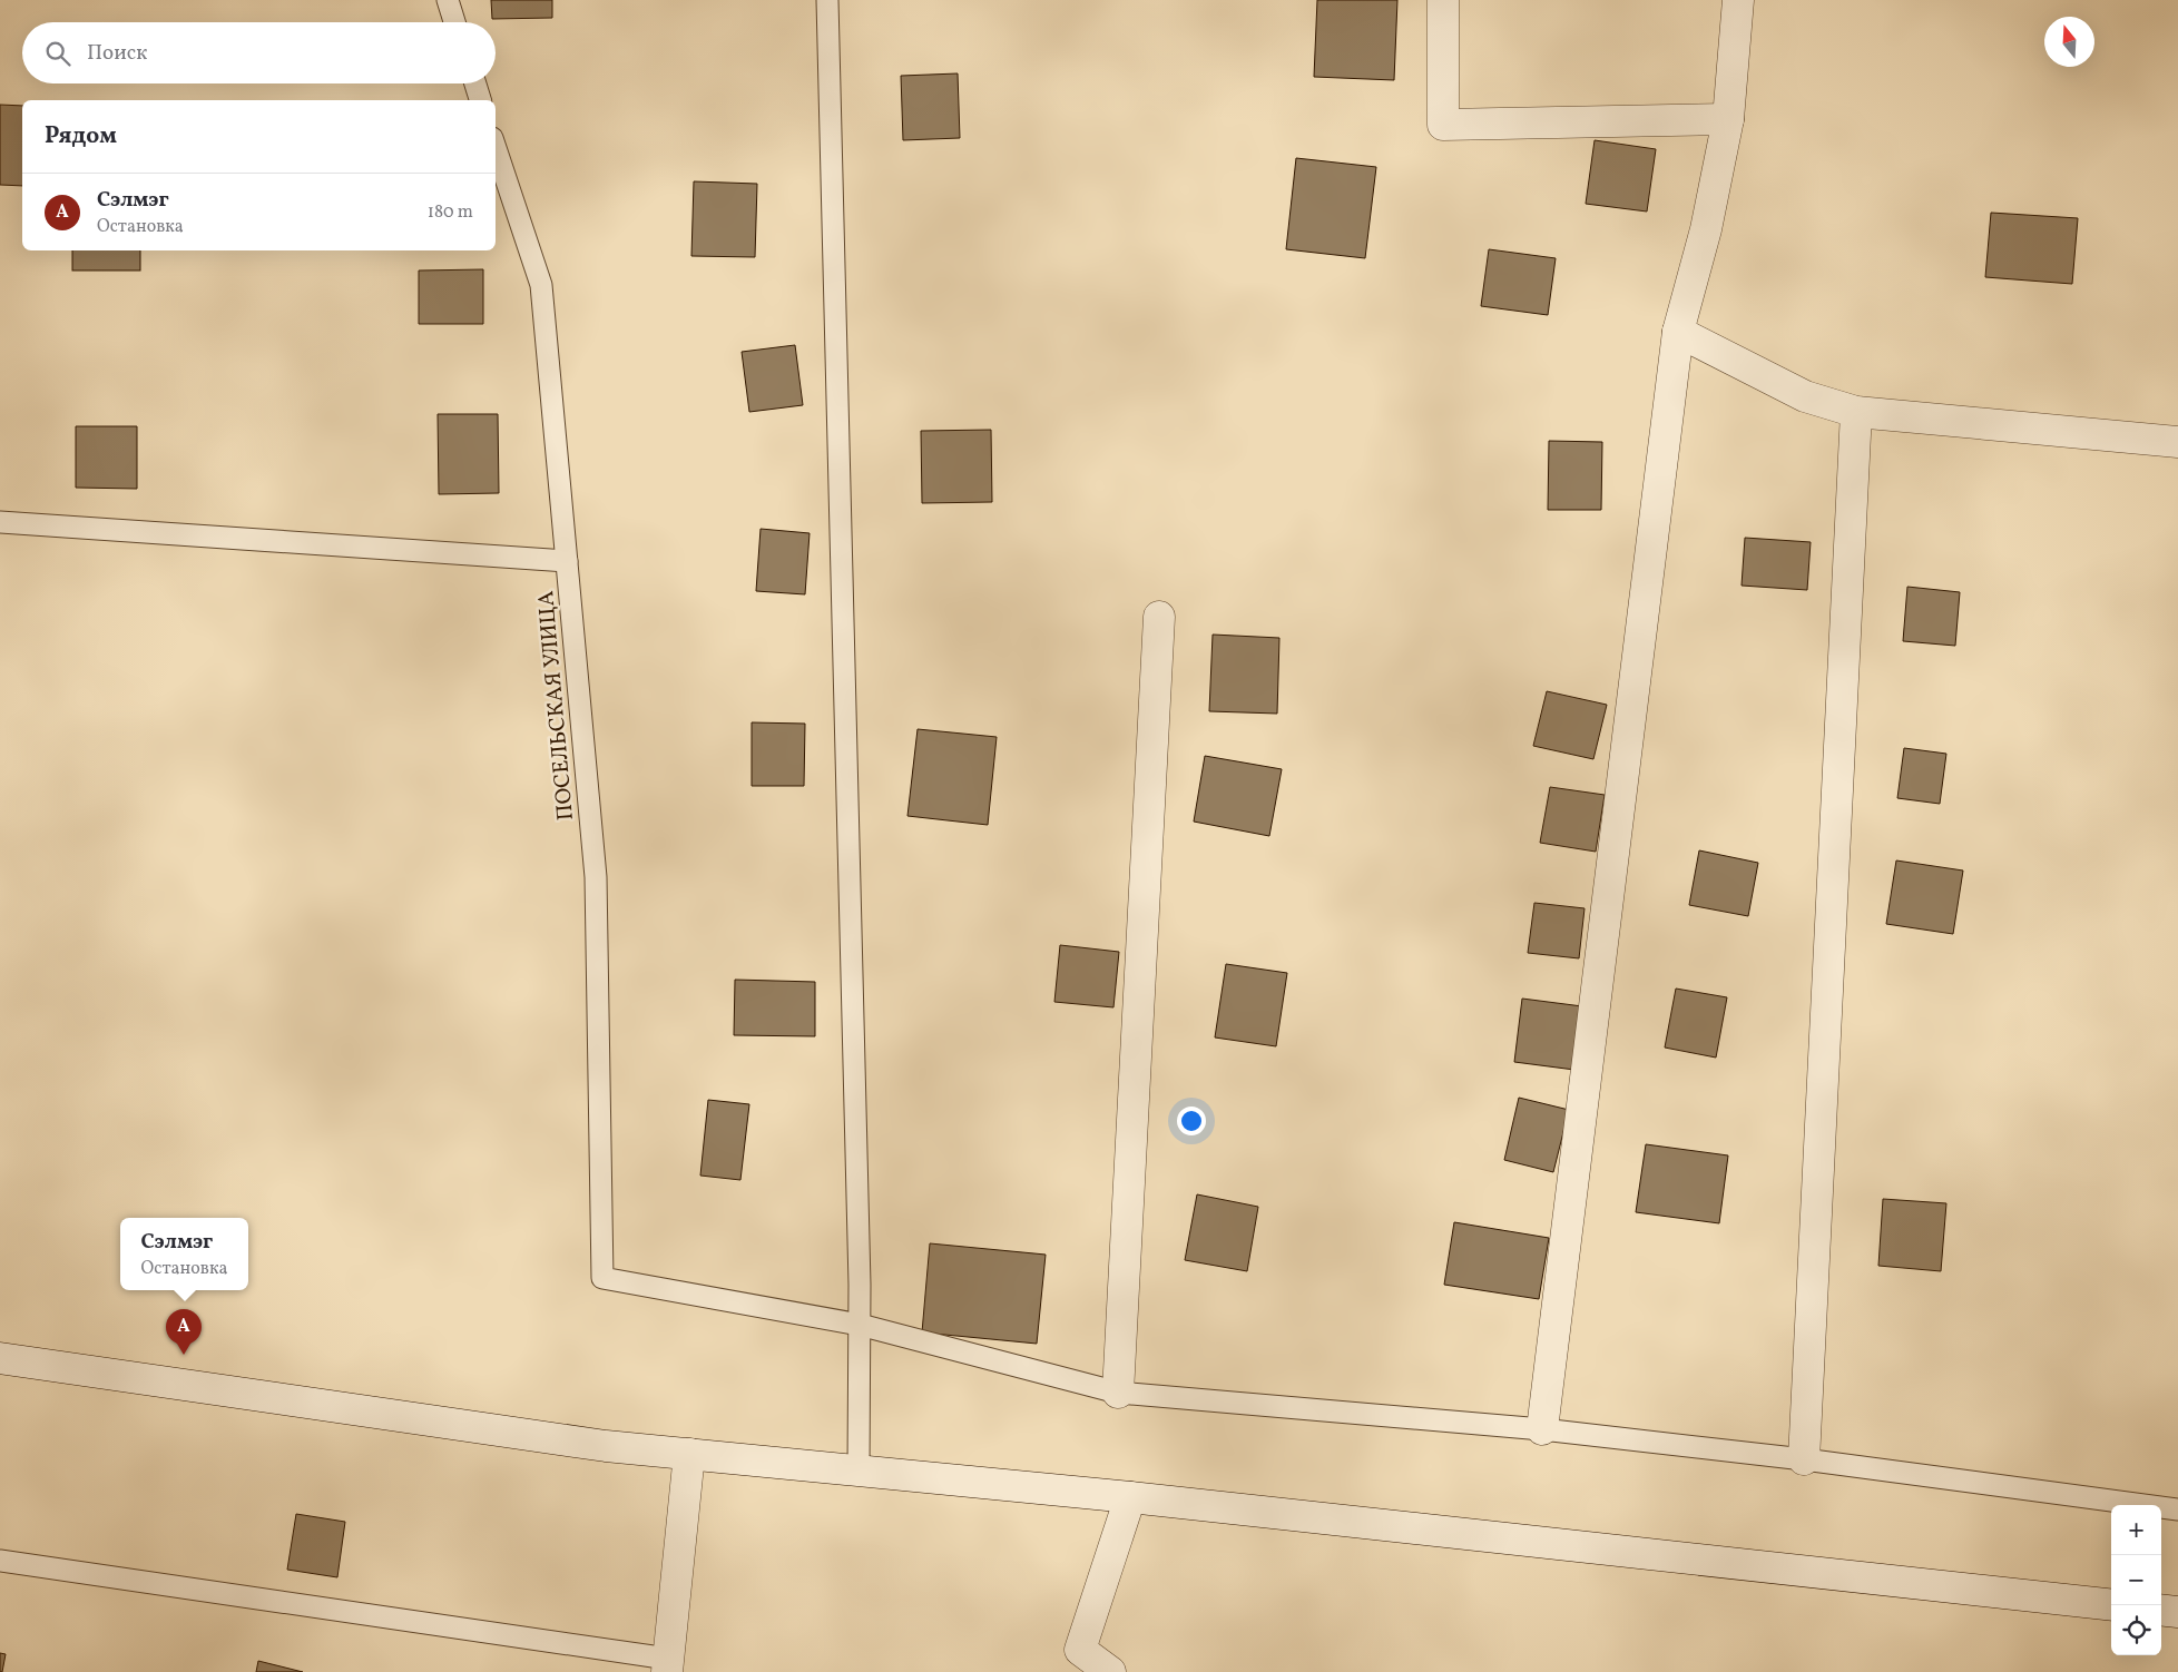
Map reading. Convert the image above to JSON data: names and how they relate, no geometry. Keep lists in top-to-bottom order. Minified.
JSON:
{"streets":{"lane":["ПОСЕЛЬСКАЯ УЛИЦА"]},"north":"top","page":{"search":"Поиск","heading":"Рядом","list":[{"mark":"A","name":"Сэлмэг","note":"Остановка","value":"180 m"}],"popup":["Сэлмэг","Остановка"],"pins":"A","map_buttons":["+","−"]}}
